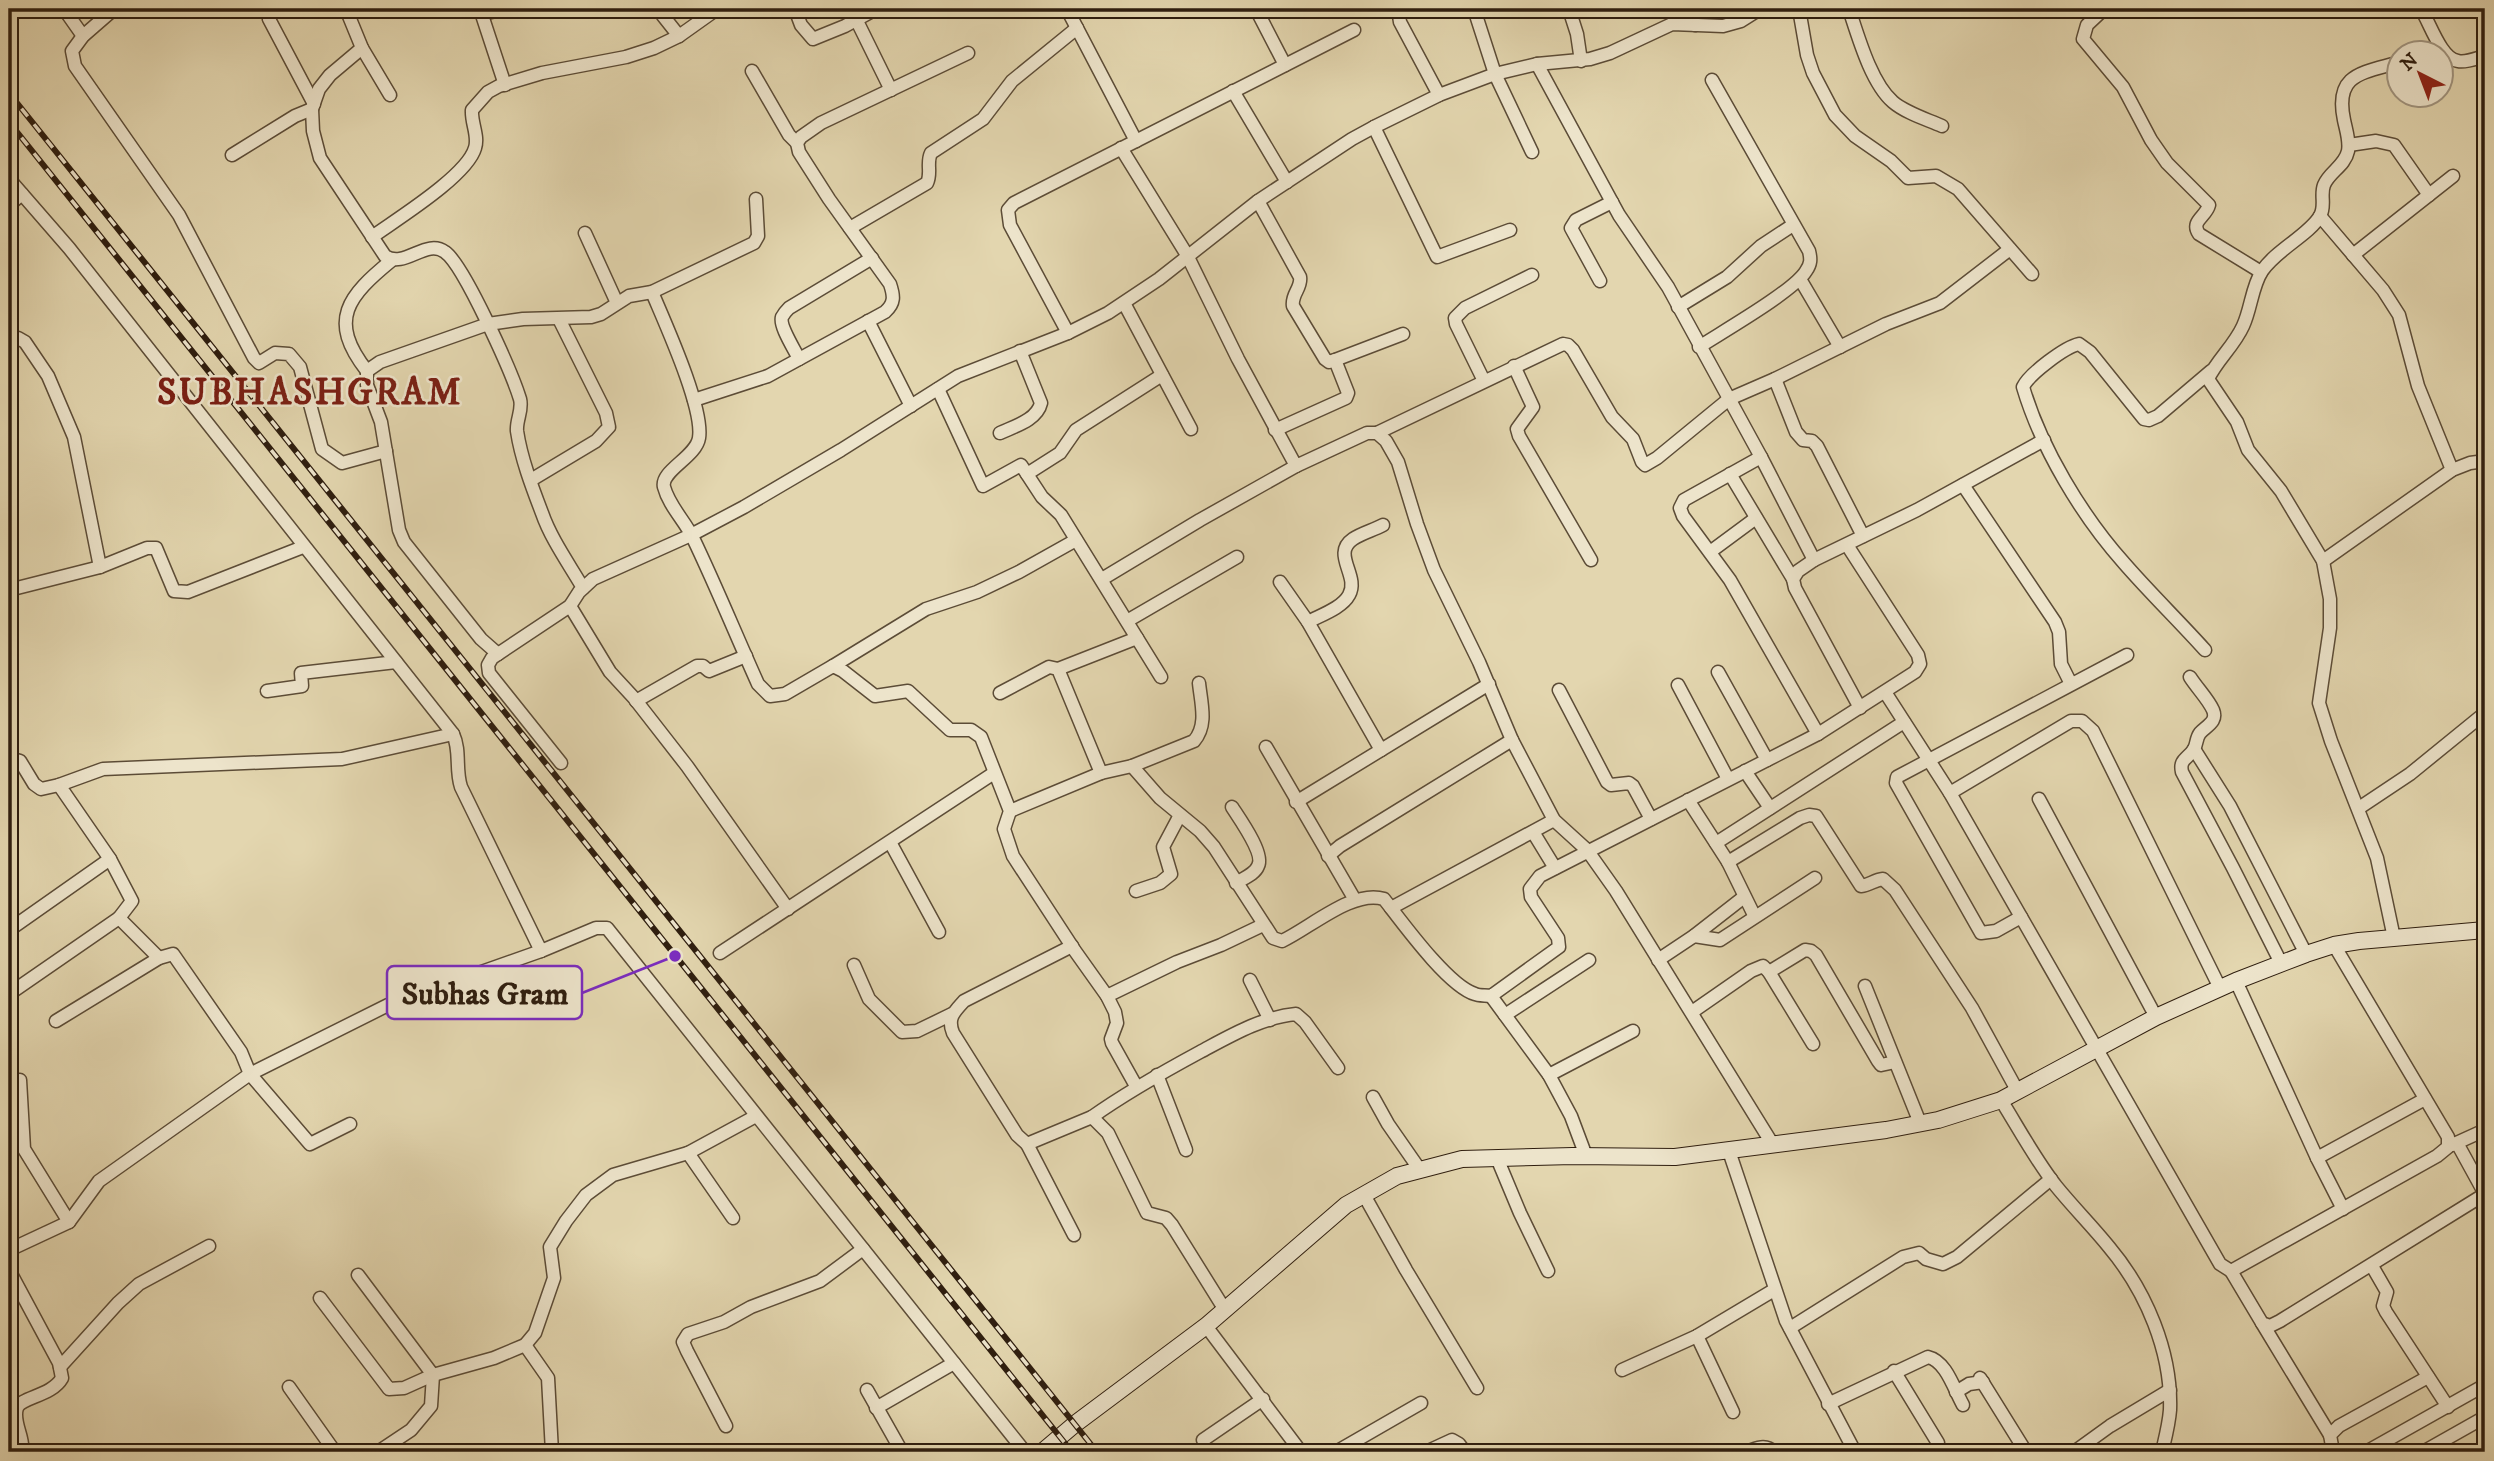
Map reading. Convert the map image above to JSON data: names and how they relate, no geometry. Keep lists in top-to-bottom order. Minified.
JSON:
{"districts":["SUBHASHGRAM"],"places":["Subhas Gram"],"north":"top left"}
